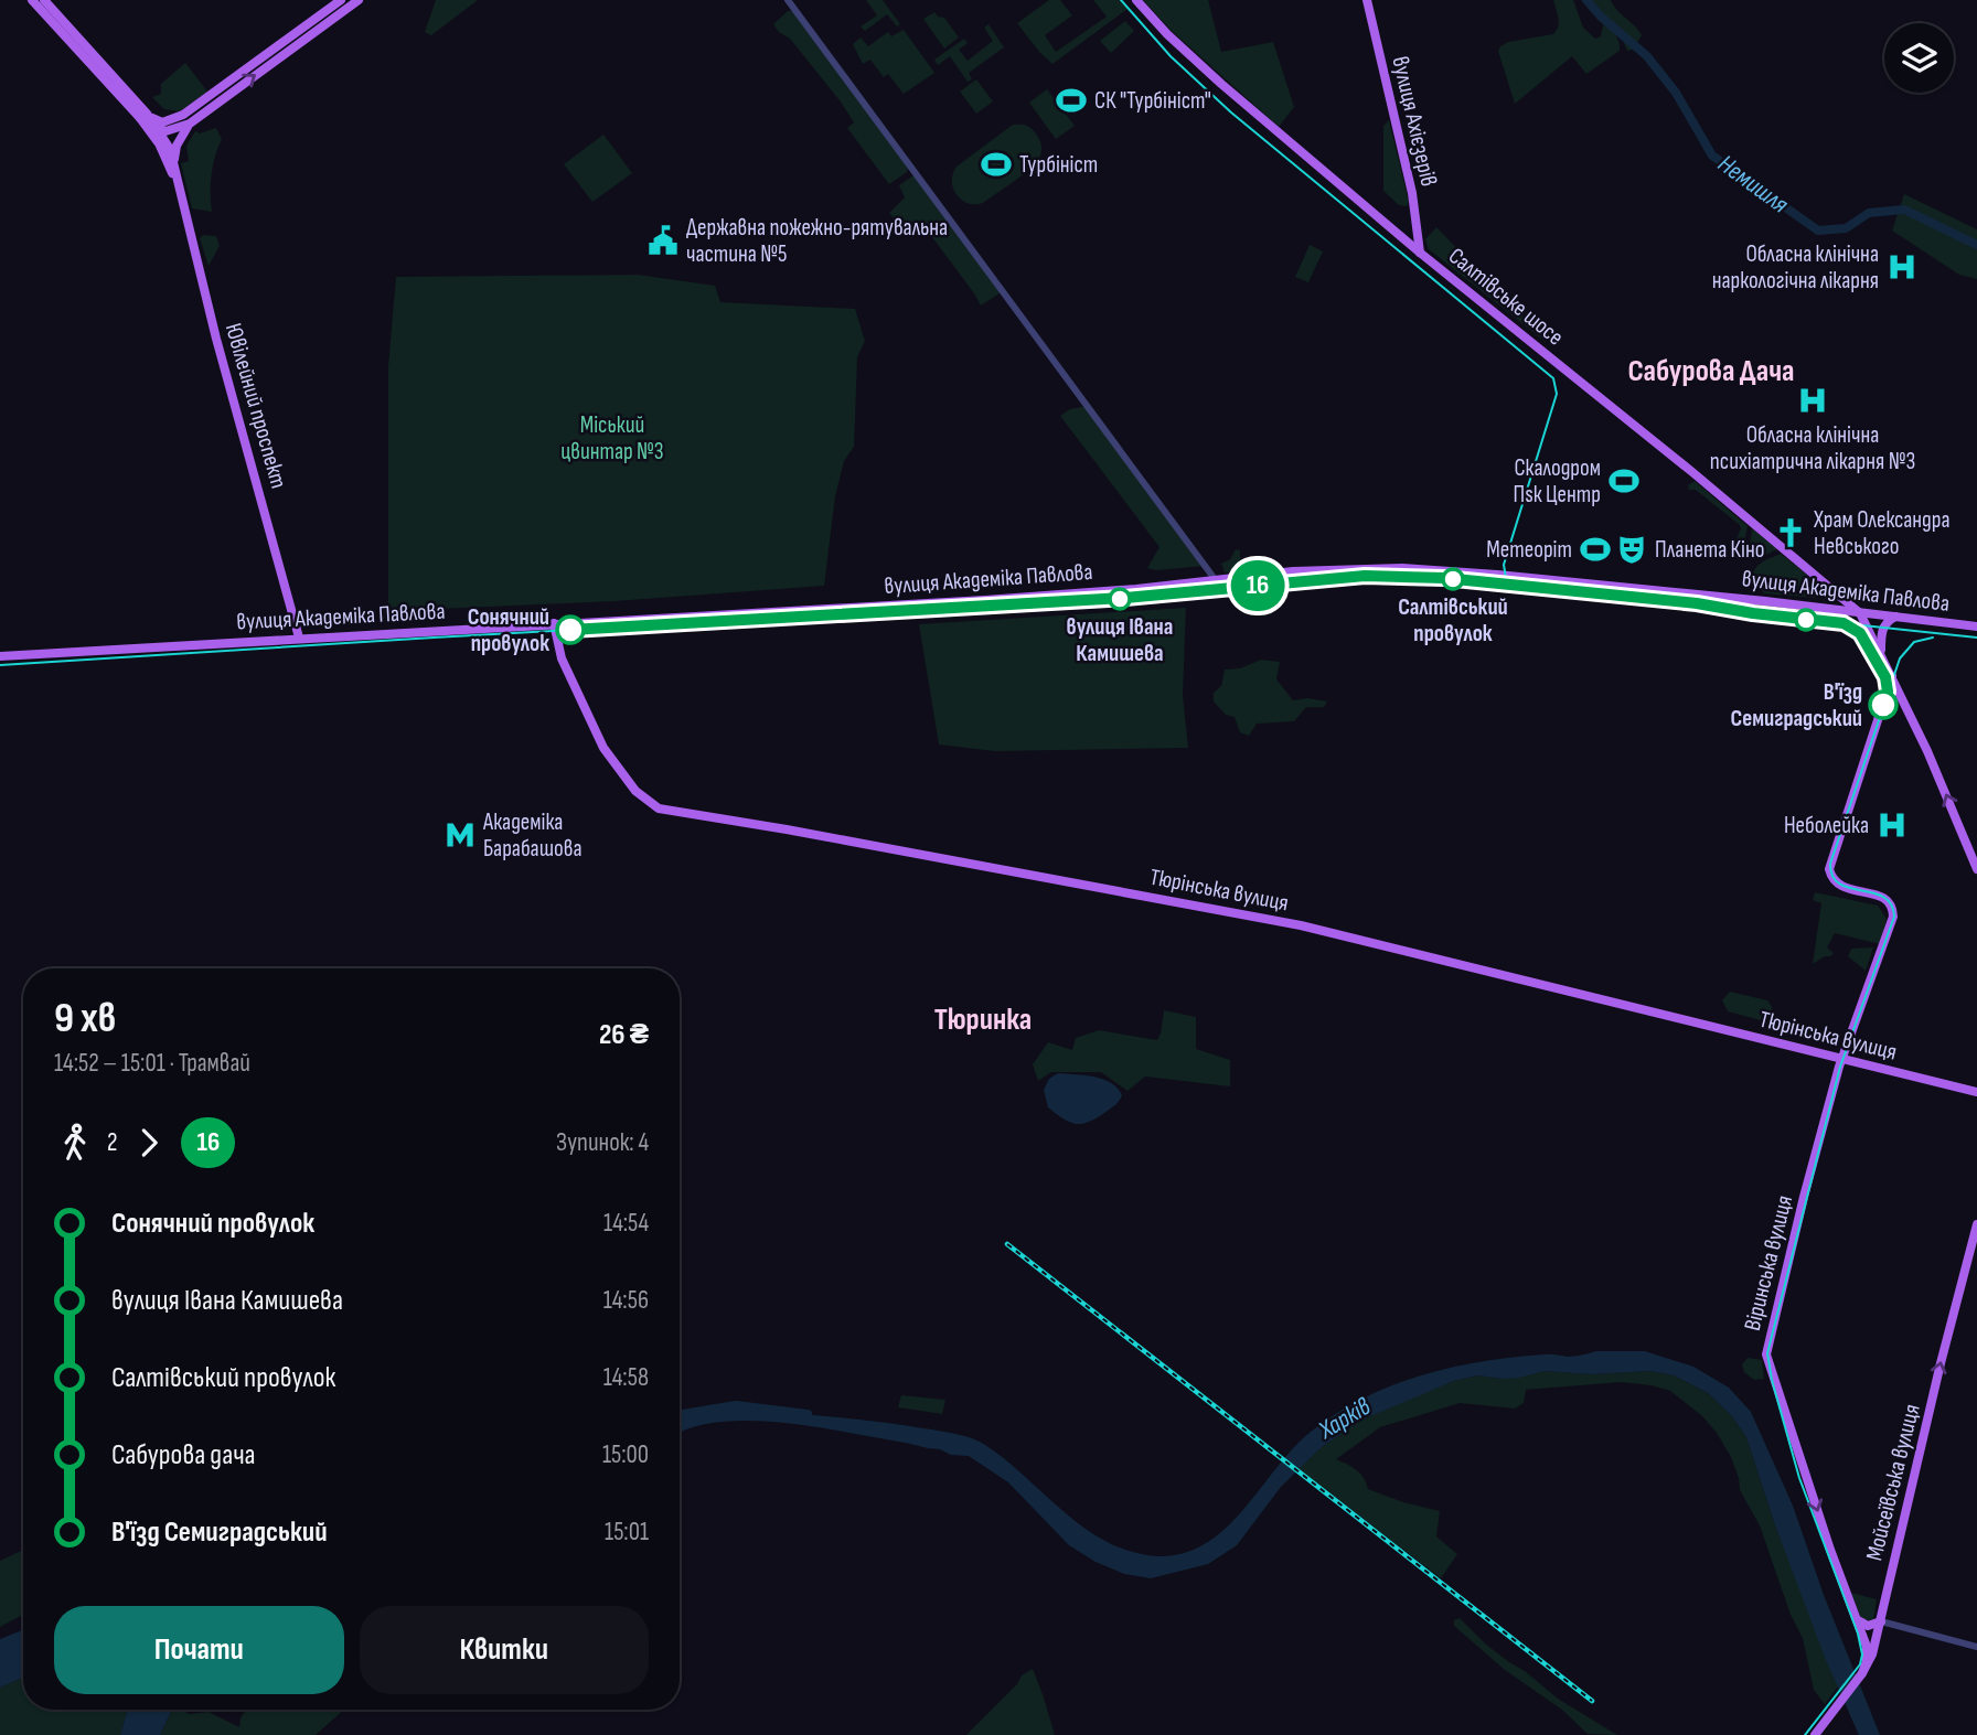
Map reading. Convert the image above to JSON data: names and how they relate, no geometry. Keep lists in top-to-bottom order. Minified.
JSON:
{"streets":{"main road":["вулиця Ахієзерів","Салтівське шосе","Ювілейний проспект","вулиця Академіка Павлова","Тюрінська вулиця","Віринська вулиця","Мойсеївська вулиця"]},"crossings":[["вулиця Ахієзерів","Салтівське шосе"],["Салтівське шосе","вулиця Академіка Павлова"],["Ювілейний проспект","вулиця Академіка Павлова"],["вулиця Академіка Павлова","Тюрінська вулиця"],["Тюрінська вулиця","Віринська вулиця"],["Віринська вулиця","Мойсеївська вулиця"]],"one_way":["Віринська вулиця","Мойсеївська вулиця"],"districts":["Сабурова Дача","Тюринка"],"water":["Немишля","Харків"],"parks":["Міський цвинтар №3"],"places":{"sports":["СК \"Турбініст\"","Турбініст","Скалодром Пsк Центр","Метеоріт"],"public building":["Державна пожежно-рятувальна частина №5"],"hospital":["Обласна клінічна наркологічна лікарня","Обласна клінічна психіатрична лікарня №3","Неболейка"],"church":["Храм Олександра Невського"],"theatre":["Планета Кіно"],"other":["Салтівський провулок","вулиця Івана Камишева","Сонячний провулок","В'їзд Семиградський"],"metro station":["Академіка Барабашова"]},"lines":["tram line 16"],"page":{"on_map":"16","heading":["9 хв","14:52 – 15:01 · Трамвай","26 ₴"],"legs":["2","16","Зупинок: 4"],"list":[{"name":"Сонячний провулок","value":"14:54"},{"name":"вулиця Івана Камишева","value":"14:56"},{"name":"Салтівський провулок","value":"14:58"},{"name":"Сабурова дача","value":"15:00"},{"name":"В'їзд Семиградський","value":"15:01"}],"buttons":["Почати","Квитки"]}}
